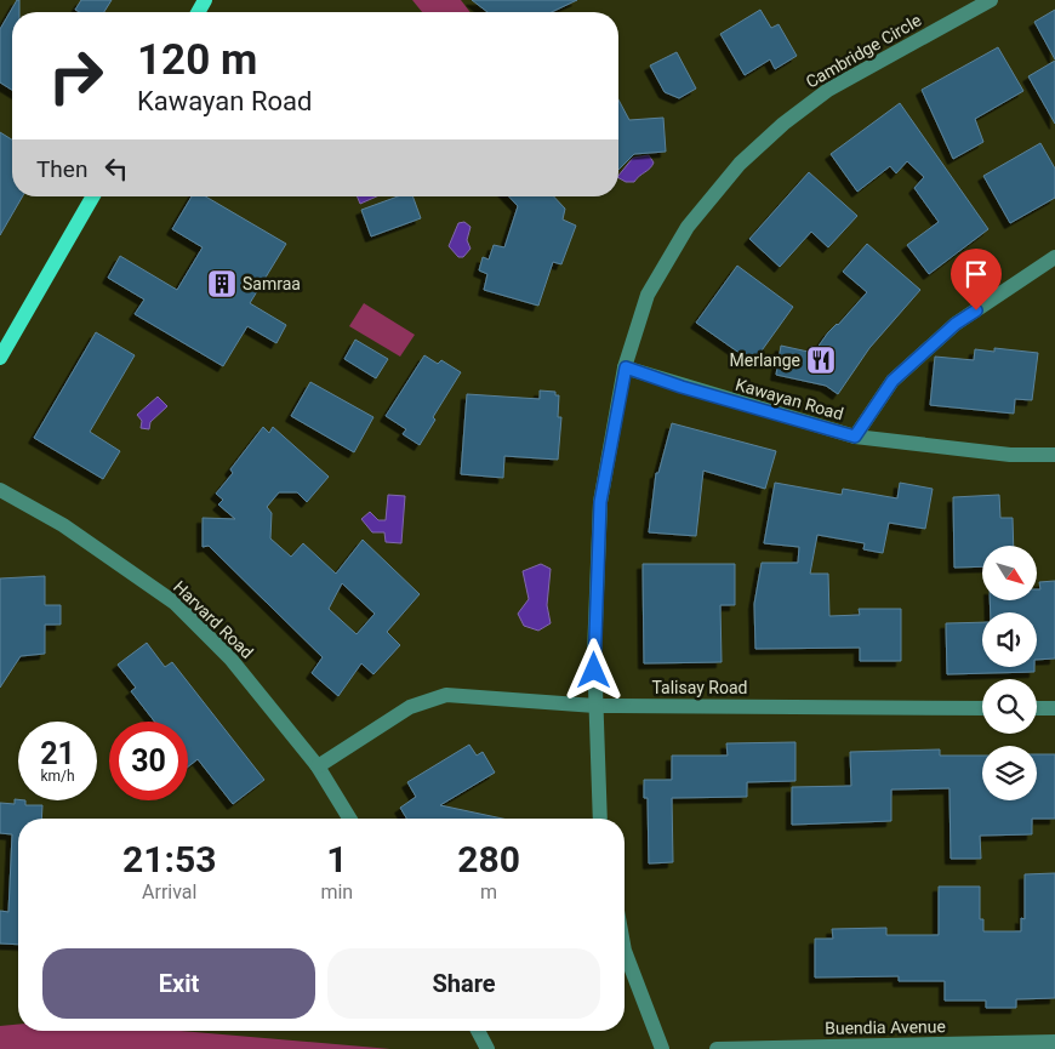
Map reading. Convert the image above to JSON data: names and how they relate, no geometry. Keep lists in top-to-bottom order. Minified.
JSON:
{"streets":{"street":["Cambridge Circle","Kawayan Road","Harvard Road","Talisay Road","Buendia Avenue"]},"crossings":[["Cambridge Circle","Kawayan Road"],["Cambridge Circle","Talisay Road"],["Harvard Road","Talisay Road"]],"places":{"building":["Samraa"],"restaurant":["Merlange"]},"north":"bottom right","page":{"turn":["120 m","Kawayan Road"],"then":"Then","speed":"21 km/h","limit":"30","eta":["21:53","Arrival","1","min","280","m"],"buttons":["Exit","Share"]}}
